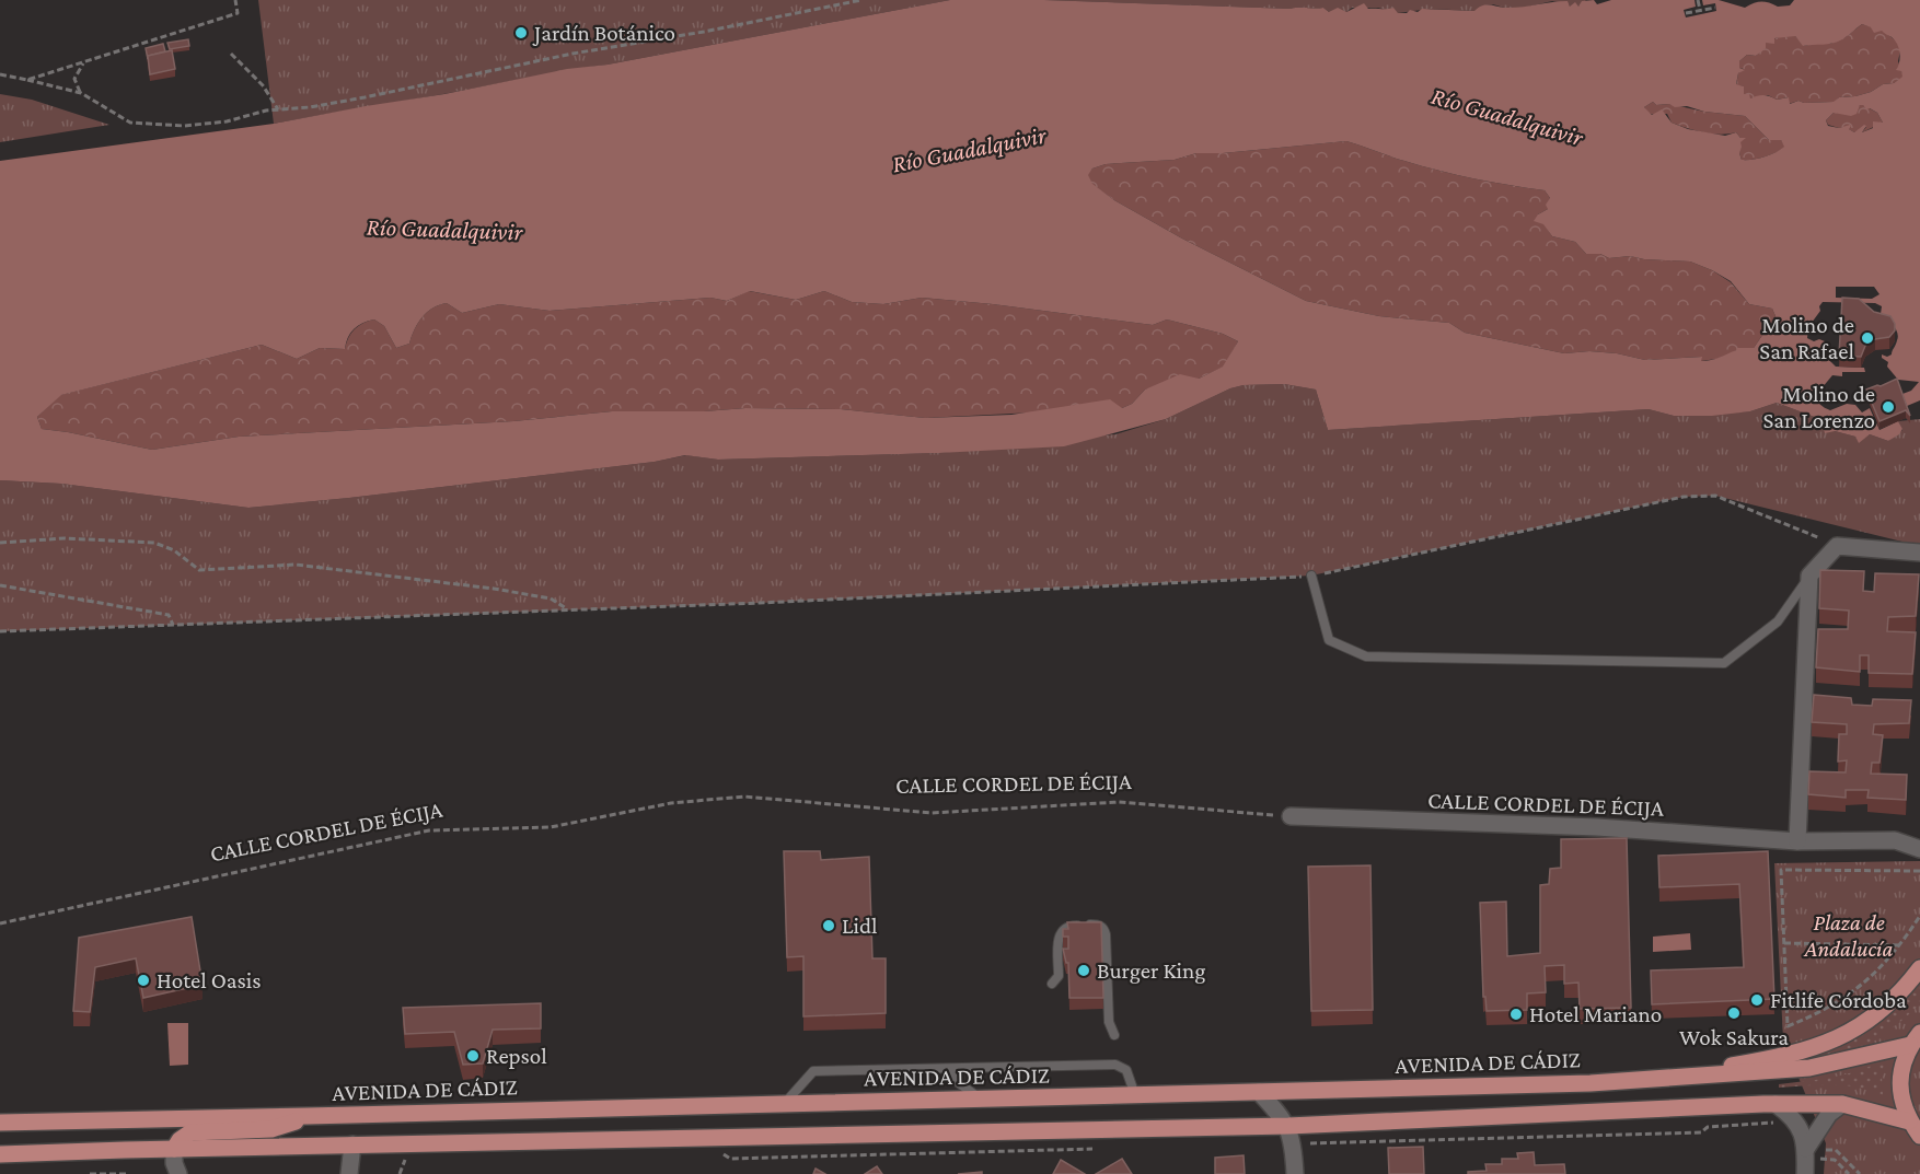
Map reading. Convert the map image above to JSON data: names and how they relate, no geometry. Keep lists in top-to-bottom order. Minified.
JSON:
{"streets":{"main road":["AVENIDA DE CÁDIZ"],"street":["CALLE CORDEL DE ÉCIJA"]},"water":["Río Guadalquivir"],"parks":["Plaza de Andalucía"],"places":["Jardín Botánico","Molino de San Rafael","Molino de San Lorenzo","Lidl","Burger King","Hotel Oasis","Fitlife Córdoba","Wok Sakura","Hotel Mariano","Repsol"]}
